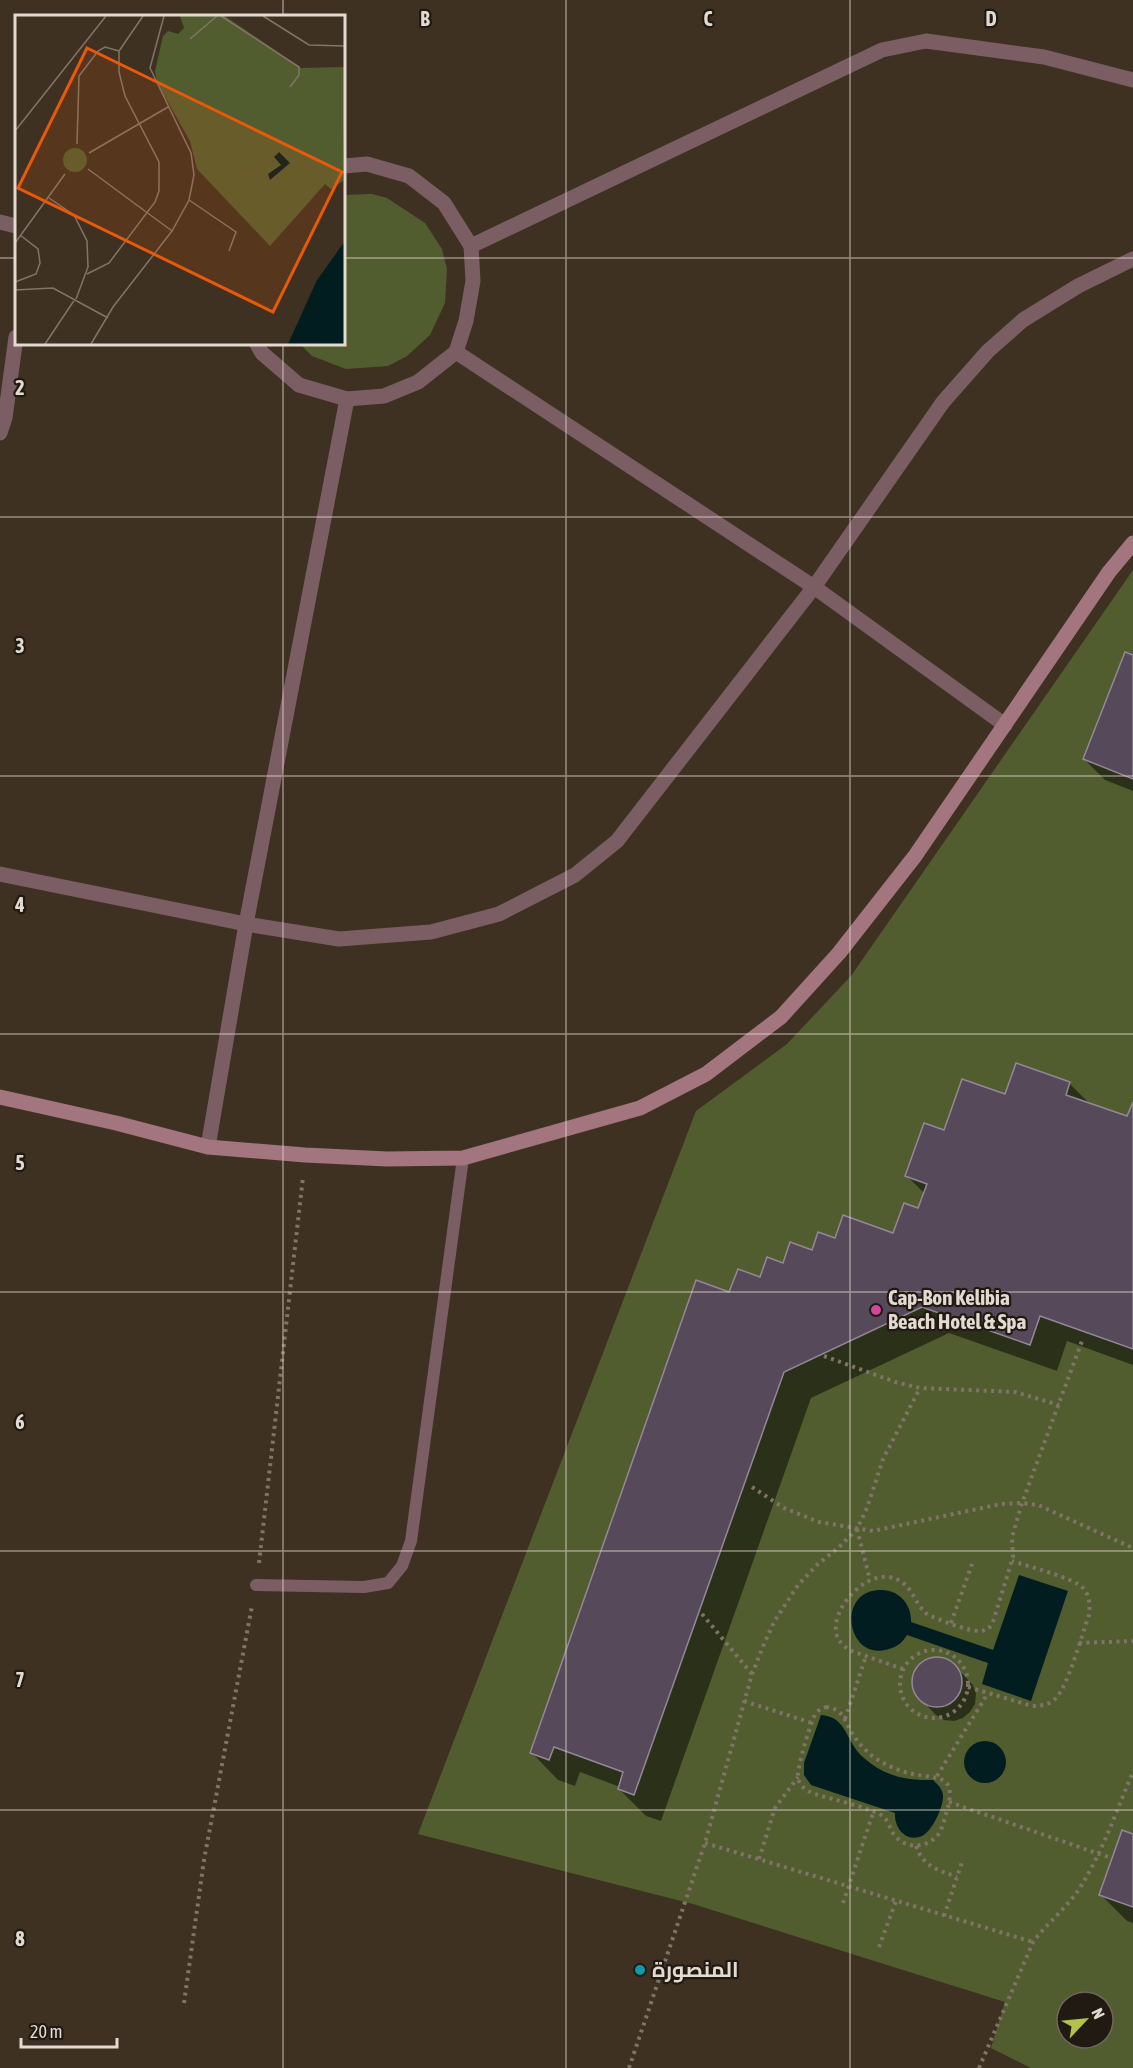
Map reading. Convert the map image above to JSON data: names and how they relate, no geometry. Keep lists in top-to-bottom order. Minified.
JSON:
{"places":["Cap-Bon Kelibia Beach Hotel & Spa","المنصورة"],"scale_bar":"20 m","north":"top right","grid":{"columns":["B","C","D"],"rows":["2","3","4","5","6","7","8"]}}
